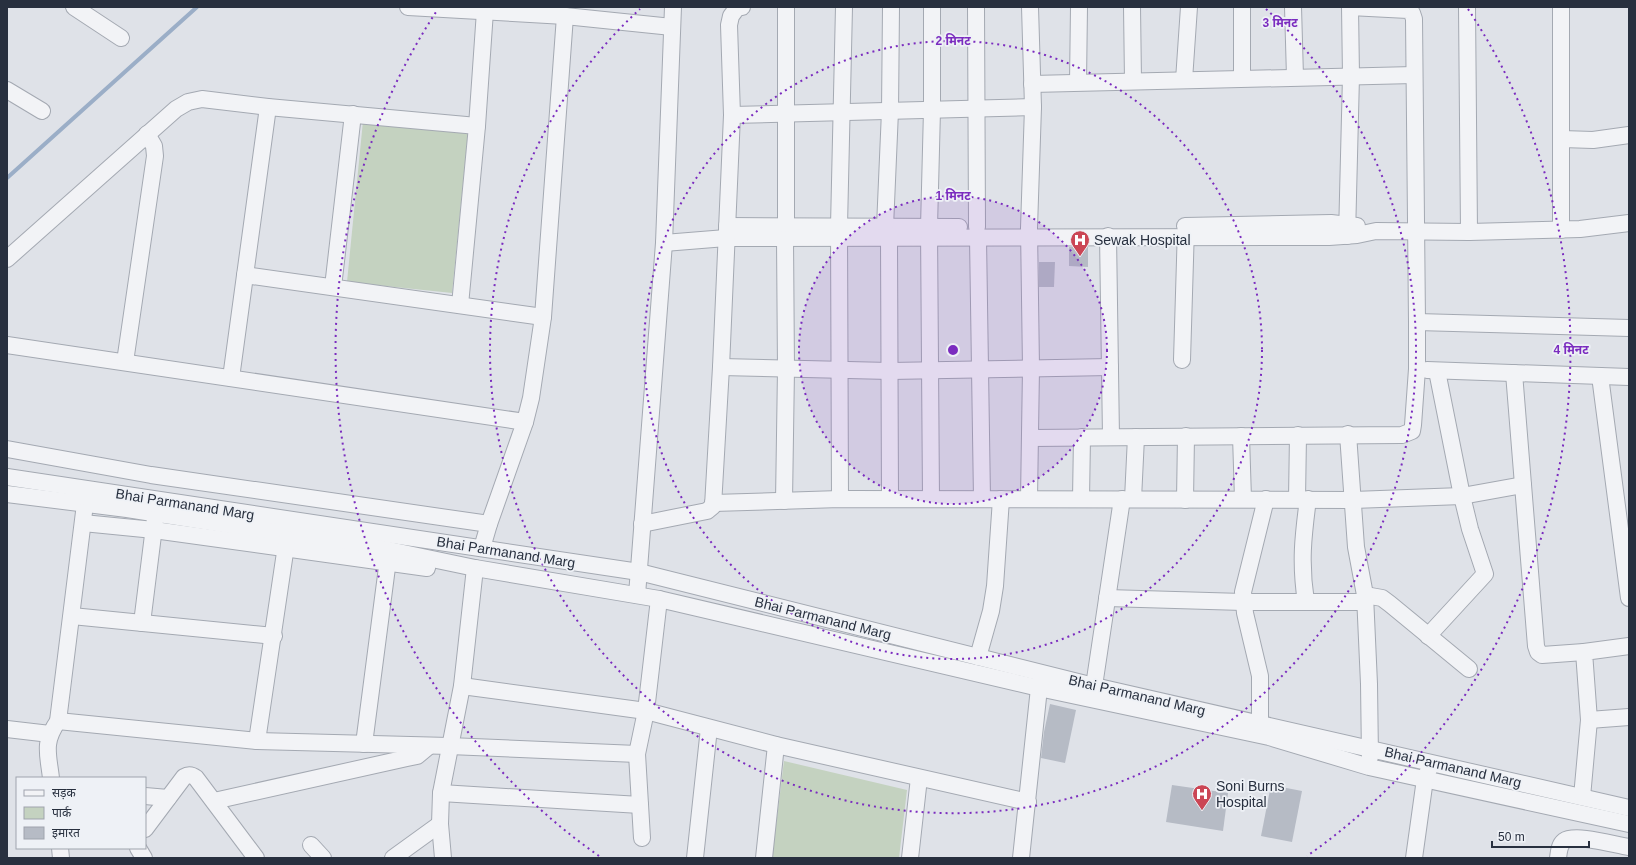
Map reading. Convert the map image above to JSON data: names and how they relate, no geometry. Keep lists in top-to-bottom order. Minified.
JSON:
{"streets":{"street":["Bhai Parmanand Marg"]},"places":{"hospital":["Sewak Hospital","Soni Burns Hospital"]},"legend":["सड़क","पार्क","इमारत"],"scale_bar":"50 m","rings":["3 मिनट","2 मिनट","1 मिनट","4 मिनट"]}
